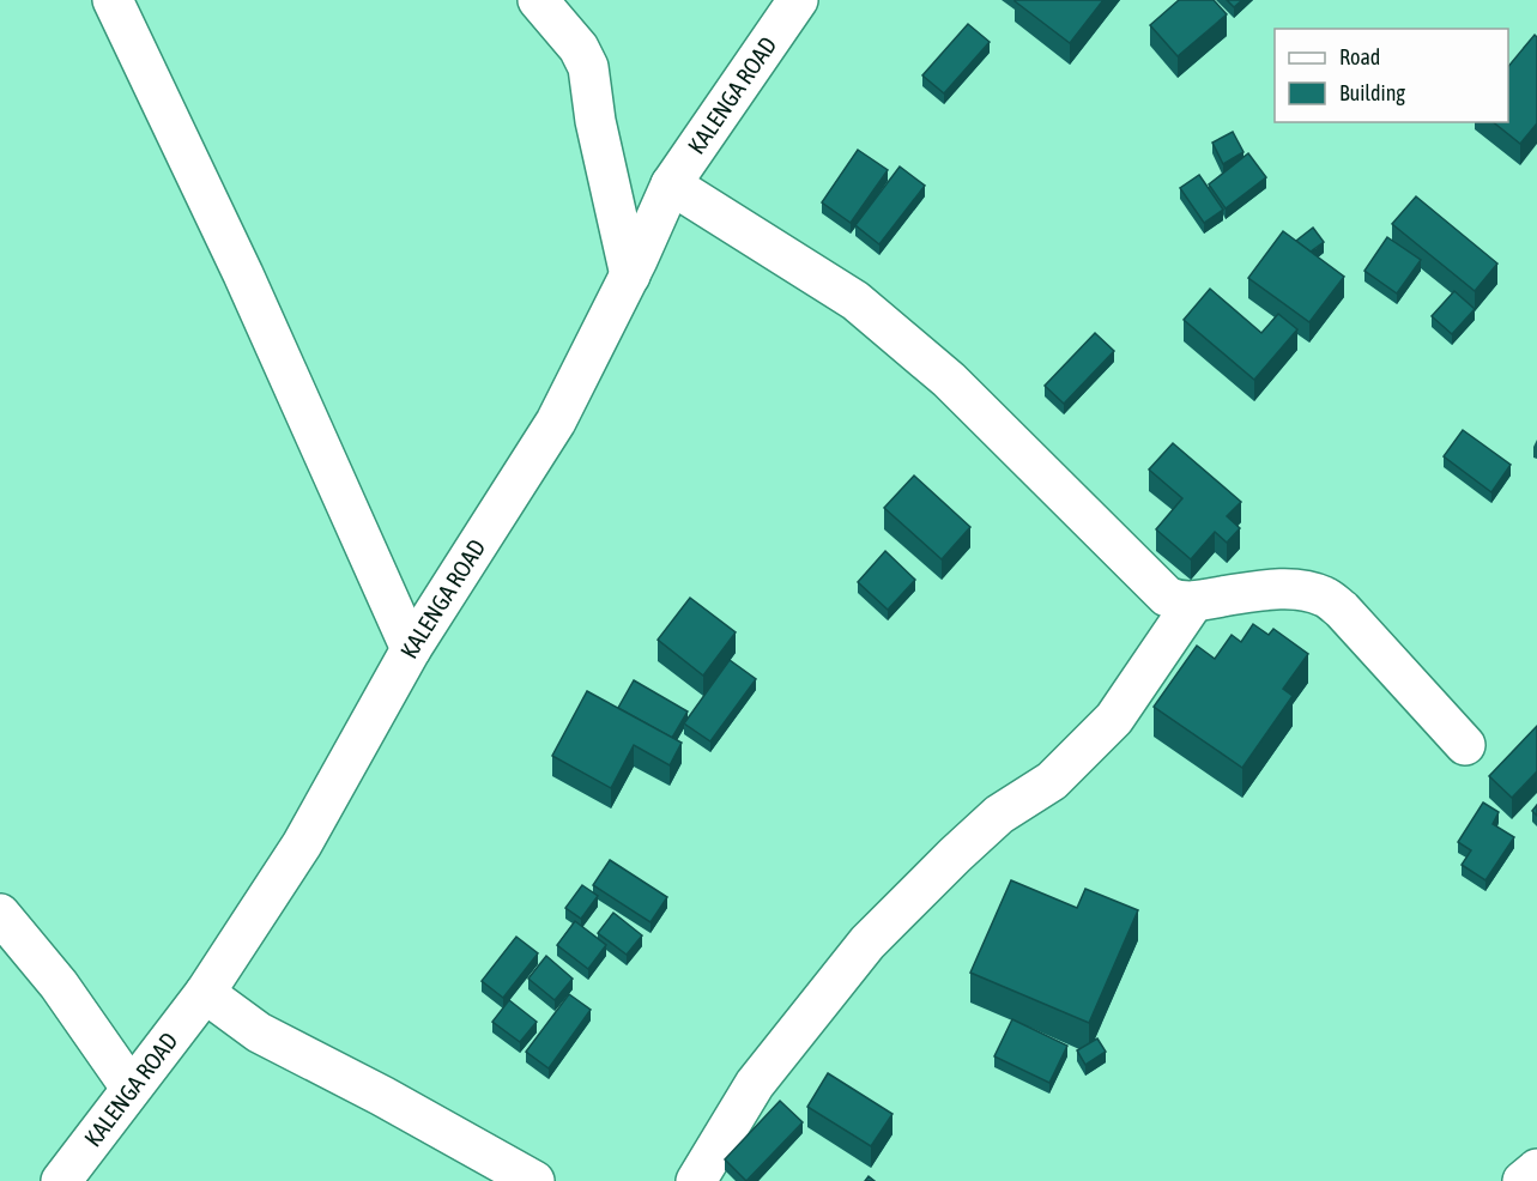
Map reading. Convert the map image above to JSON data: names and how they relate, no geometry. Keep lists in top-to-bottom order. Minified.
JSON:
{"streets":{"street":["KALENGA ROAD"]},"legend":["Road","Building"]}
